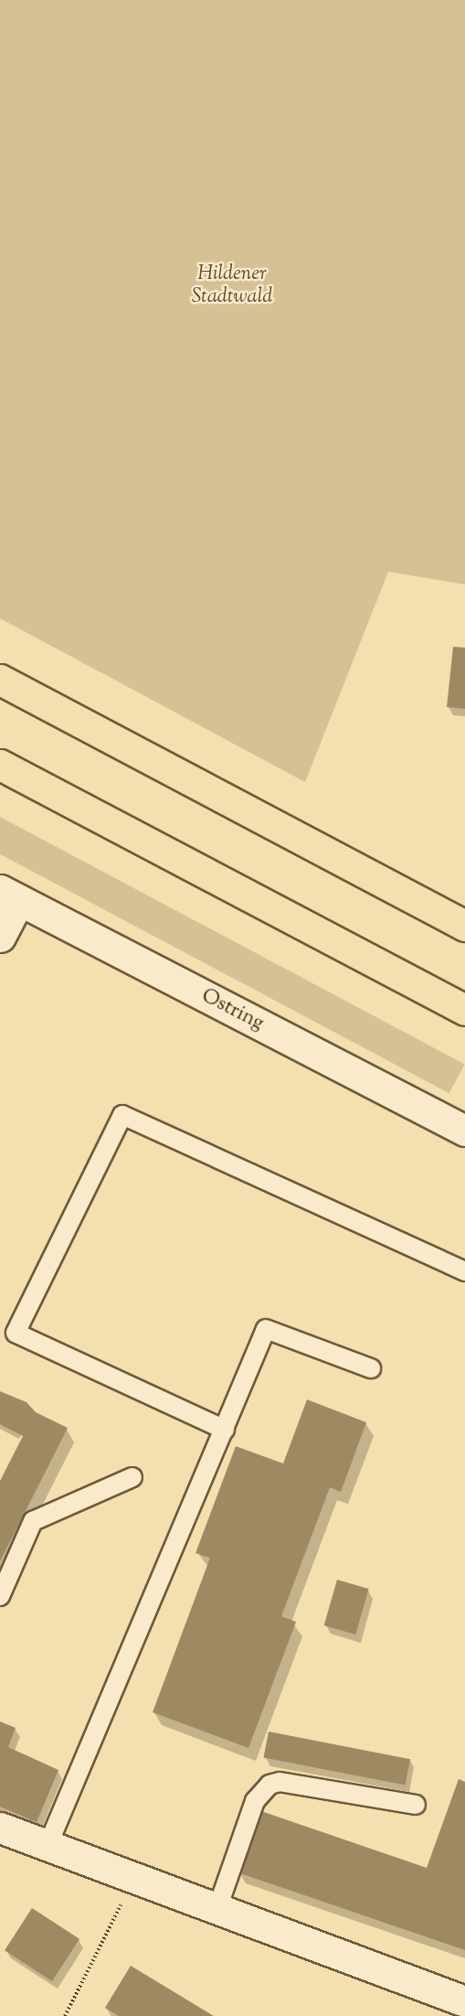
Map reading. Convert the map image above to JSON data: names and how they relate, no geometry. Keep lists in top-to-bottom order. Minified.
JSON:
{"streets":{"main road":["Ostring"]},"parks":["Hildener Stadtwald"]}
